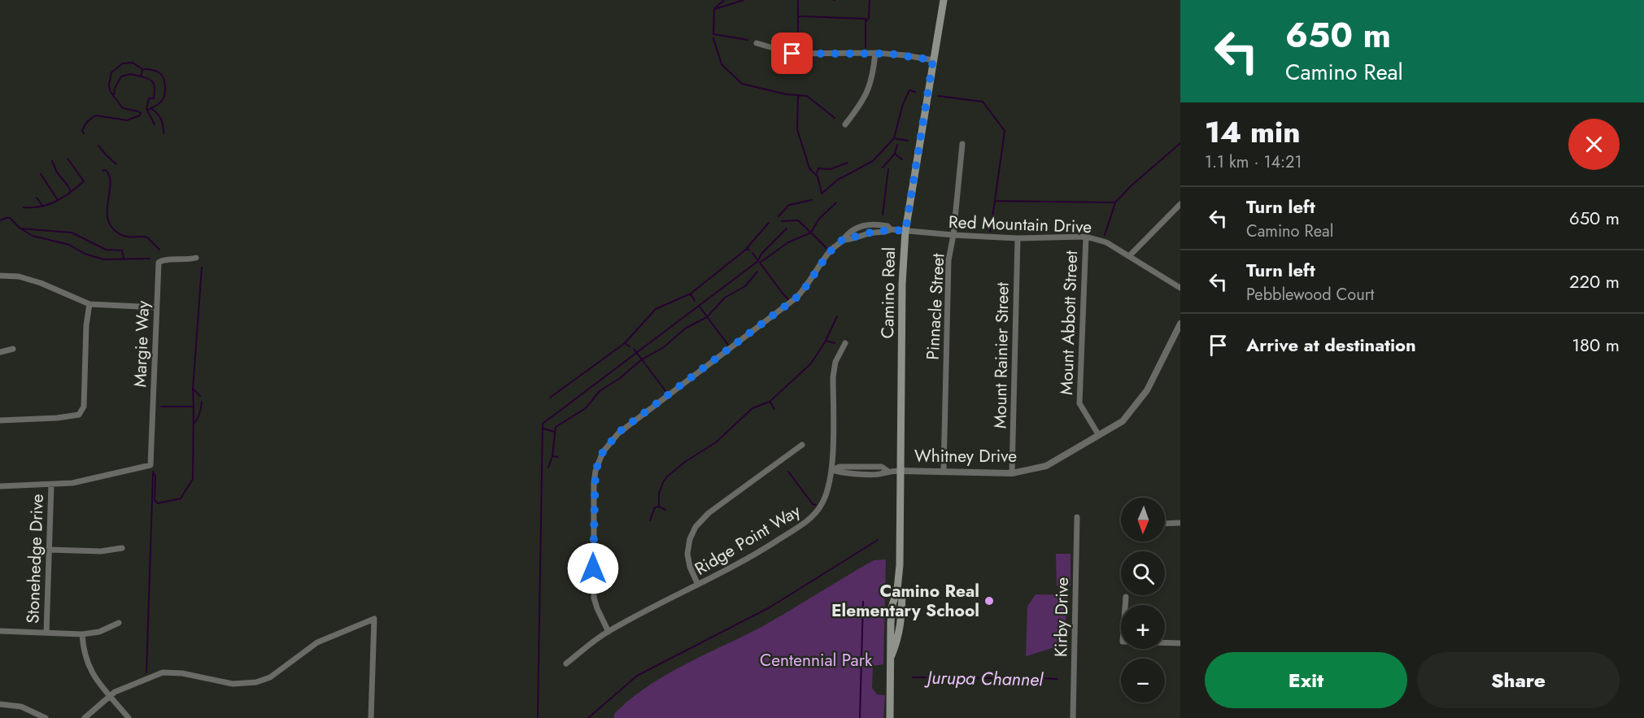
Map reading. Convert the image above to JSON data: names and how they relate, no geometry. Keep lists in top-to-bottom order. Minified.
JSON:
{"streets":{"main road":["Camino Real"],"street":["Red Mountain Drive","Pinnacle Street","Mount Abbott Street","Margie Way","Mount Rainier Street","Whitney Drive","Ridge Point Way","Stonehedge Drive","Kirby Drive"]},"crossings":[["Red Mountain Drive","Camino Real"],["Red Mountain Drive","Pinnacle Street"],["Red Mountain Drive","Mount Abbott Street"],["Red Mountain Drive","Mount Rainier Street"],["Camino Real","Whitney Drive"],["Pinnacle Street","Whitney Drive"],["Mount Abbott Street","Whitney Drive"],["Margie Way","Stonehedge Drive"],["Mount Rainier Street","Whitney Drive"],["Whitney Drive","Ridge Point Way"]],"water":["Jurupa Channel"],"parks":["Centennial Park"],"places":["Camino Real Elementary School"],"north":"bottom","page":{"turn":["650 m","Camino Real"],"heading":["14 min","1.1 km · 14:21"],"list":[{"name":"Turn left","note":"Camino Real","value":"650 m"},{"name":"Turn left","note":"Pebblewood Court","value":"220 m"},{"name":"Arrive at destination","value":"180 m"}],"map_buttons":["+","−"],"buttons":["Exit","Share"]}}
